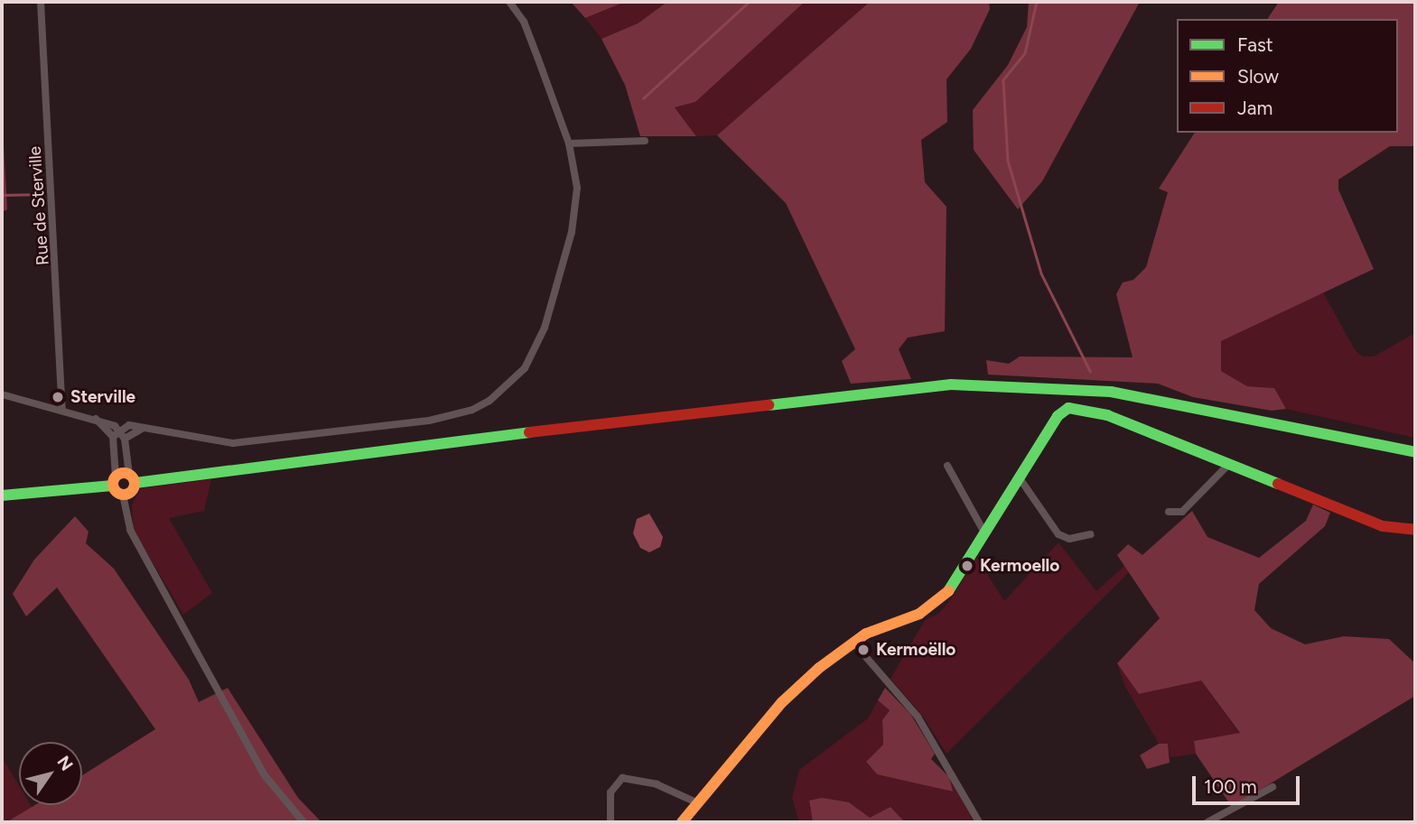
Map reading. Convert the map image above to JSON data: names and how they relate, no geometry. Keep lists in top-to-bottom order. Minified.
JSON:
{"streets":{"street":["Rue de Sterville"]},"places":["Sterville","Kermoello","Kermoëllo"],"legend":["Fast","Slow","Jam"],"scale_bar":"100 m","north":"top right"}
